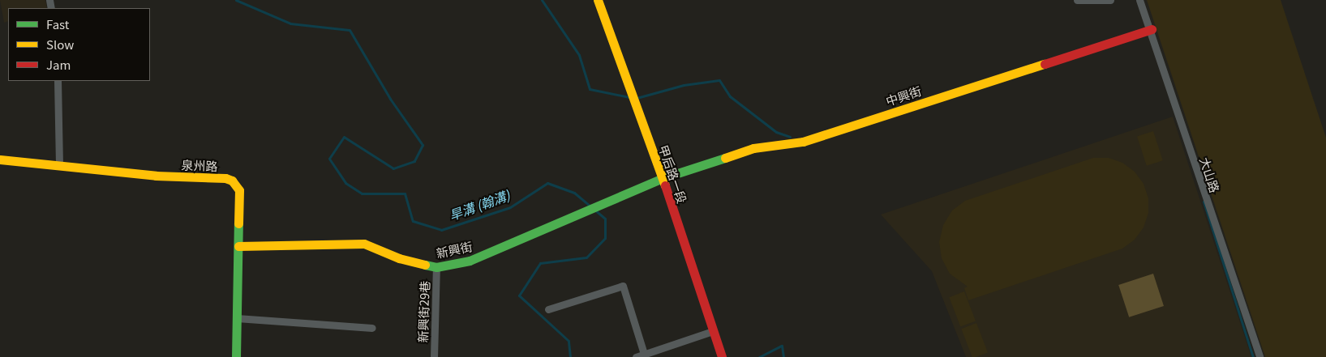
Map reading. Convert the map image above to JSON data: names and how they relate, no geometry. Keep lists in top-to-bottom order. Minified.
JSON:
{"streets":{"street":["中興街","泉州路","甲后路一段","大山路","新興街","新興街29巷"]},"crossings":[["中興街","甲后路一段"],["中興街","大山路"],["中興街","新興街"],["泉州路","新興街"],["甲后路一段","新興街"],["新興街","新興街29巷"]],"water":["旱溝 (翰溝)"],"legend":["Fast","Slow","Jam"]}
